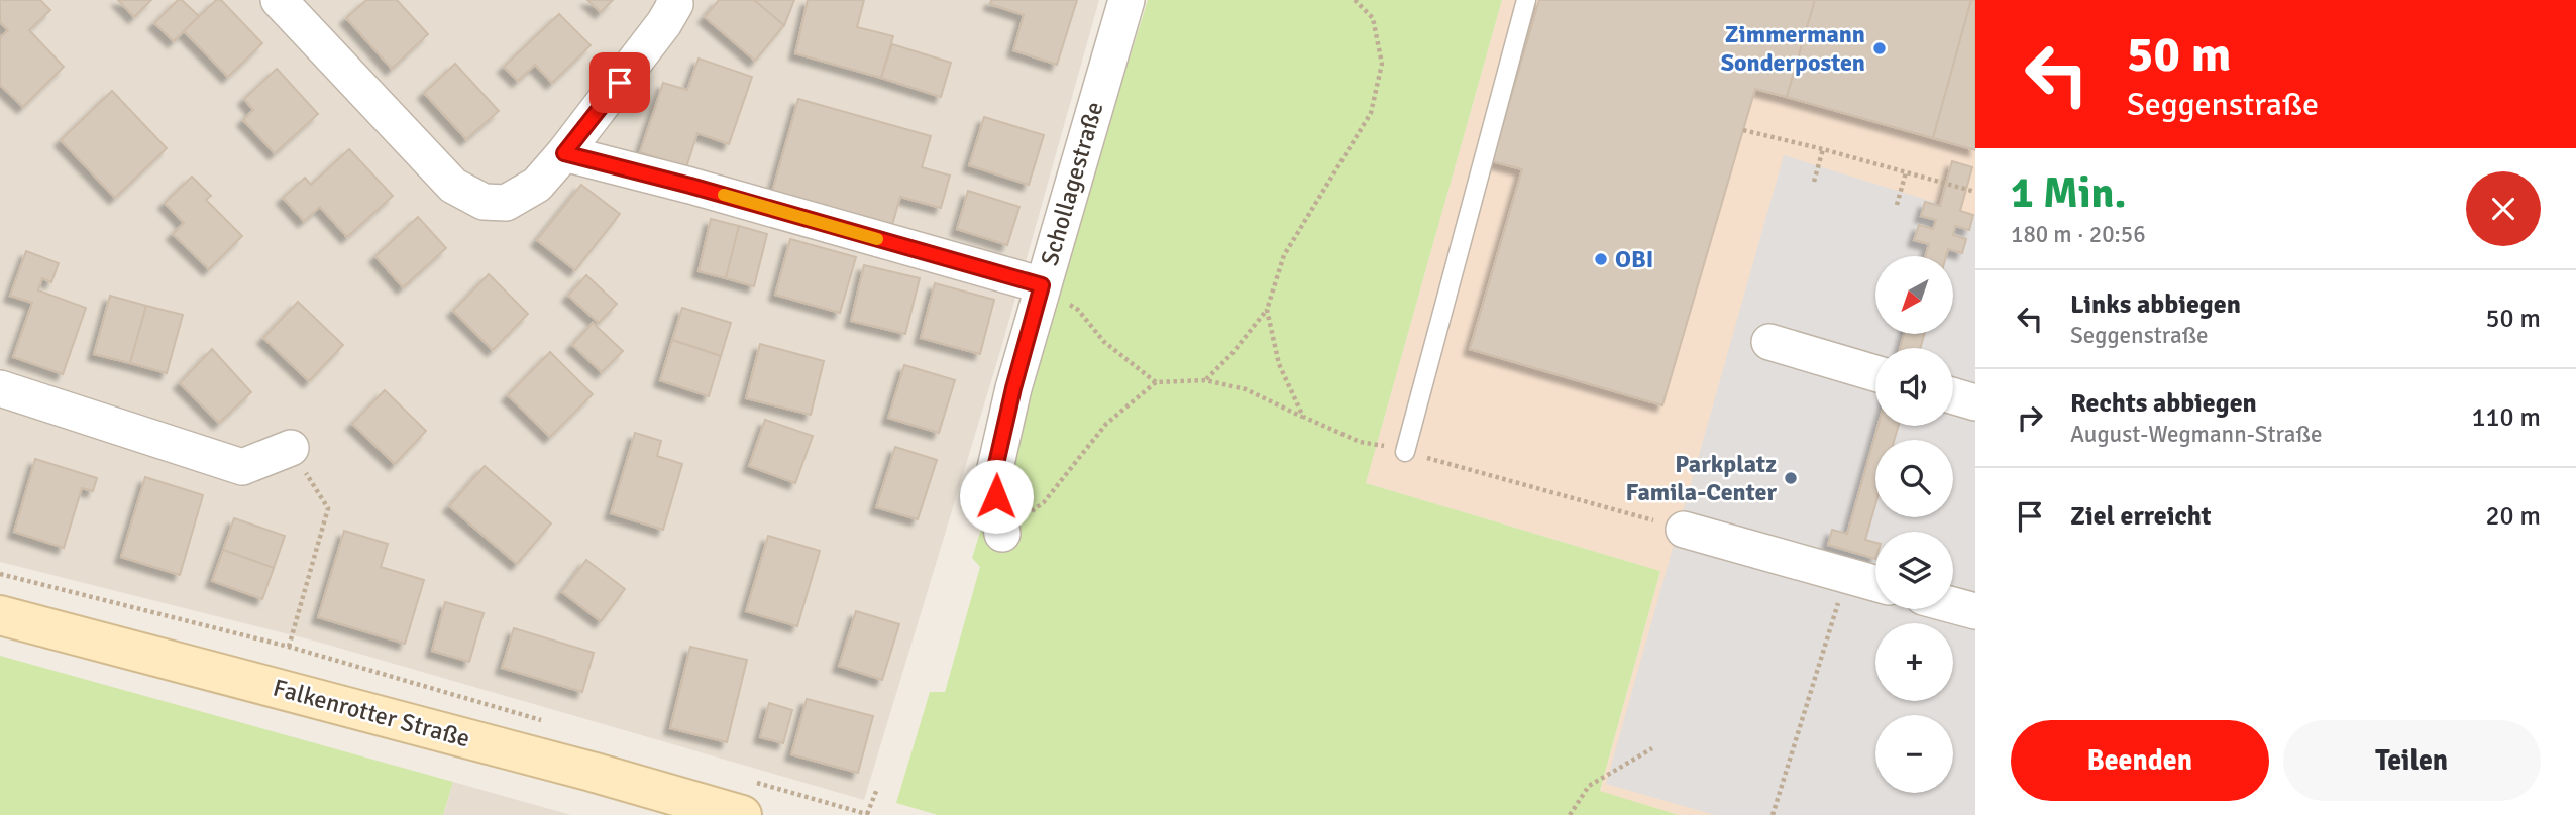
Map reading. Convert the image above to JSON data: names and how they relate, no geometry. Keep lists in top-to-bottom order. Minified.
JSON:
{"streets":{"main road":["Falkenrotter Straße"],"street":["Schollagestraße"]},"places":["Zimmermann Sonderposten","OBI","Parkplatz Famila-Center"],"north":"bottom left","page":{"turn":["50 m","Seggenstraße"],"heading":["1 Min.","180 m · 20:56"],"map_buttons":["+","−"],"list":[{"name":"Links abbiegen","note":"Seggenstraße","value":"50 m"},{"name":"Rechts abbiegen","note":"August-Wegmann-Straße","value":"110 m"},{"name":"Ziel erreicht","value":"20 m"}],"buttons":["Beenden","Teilen"]}}
